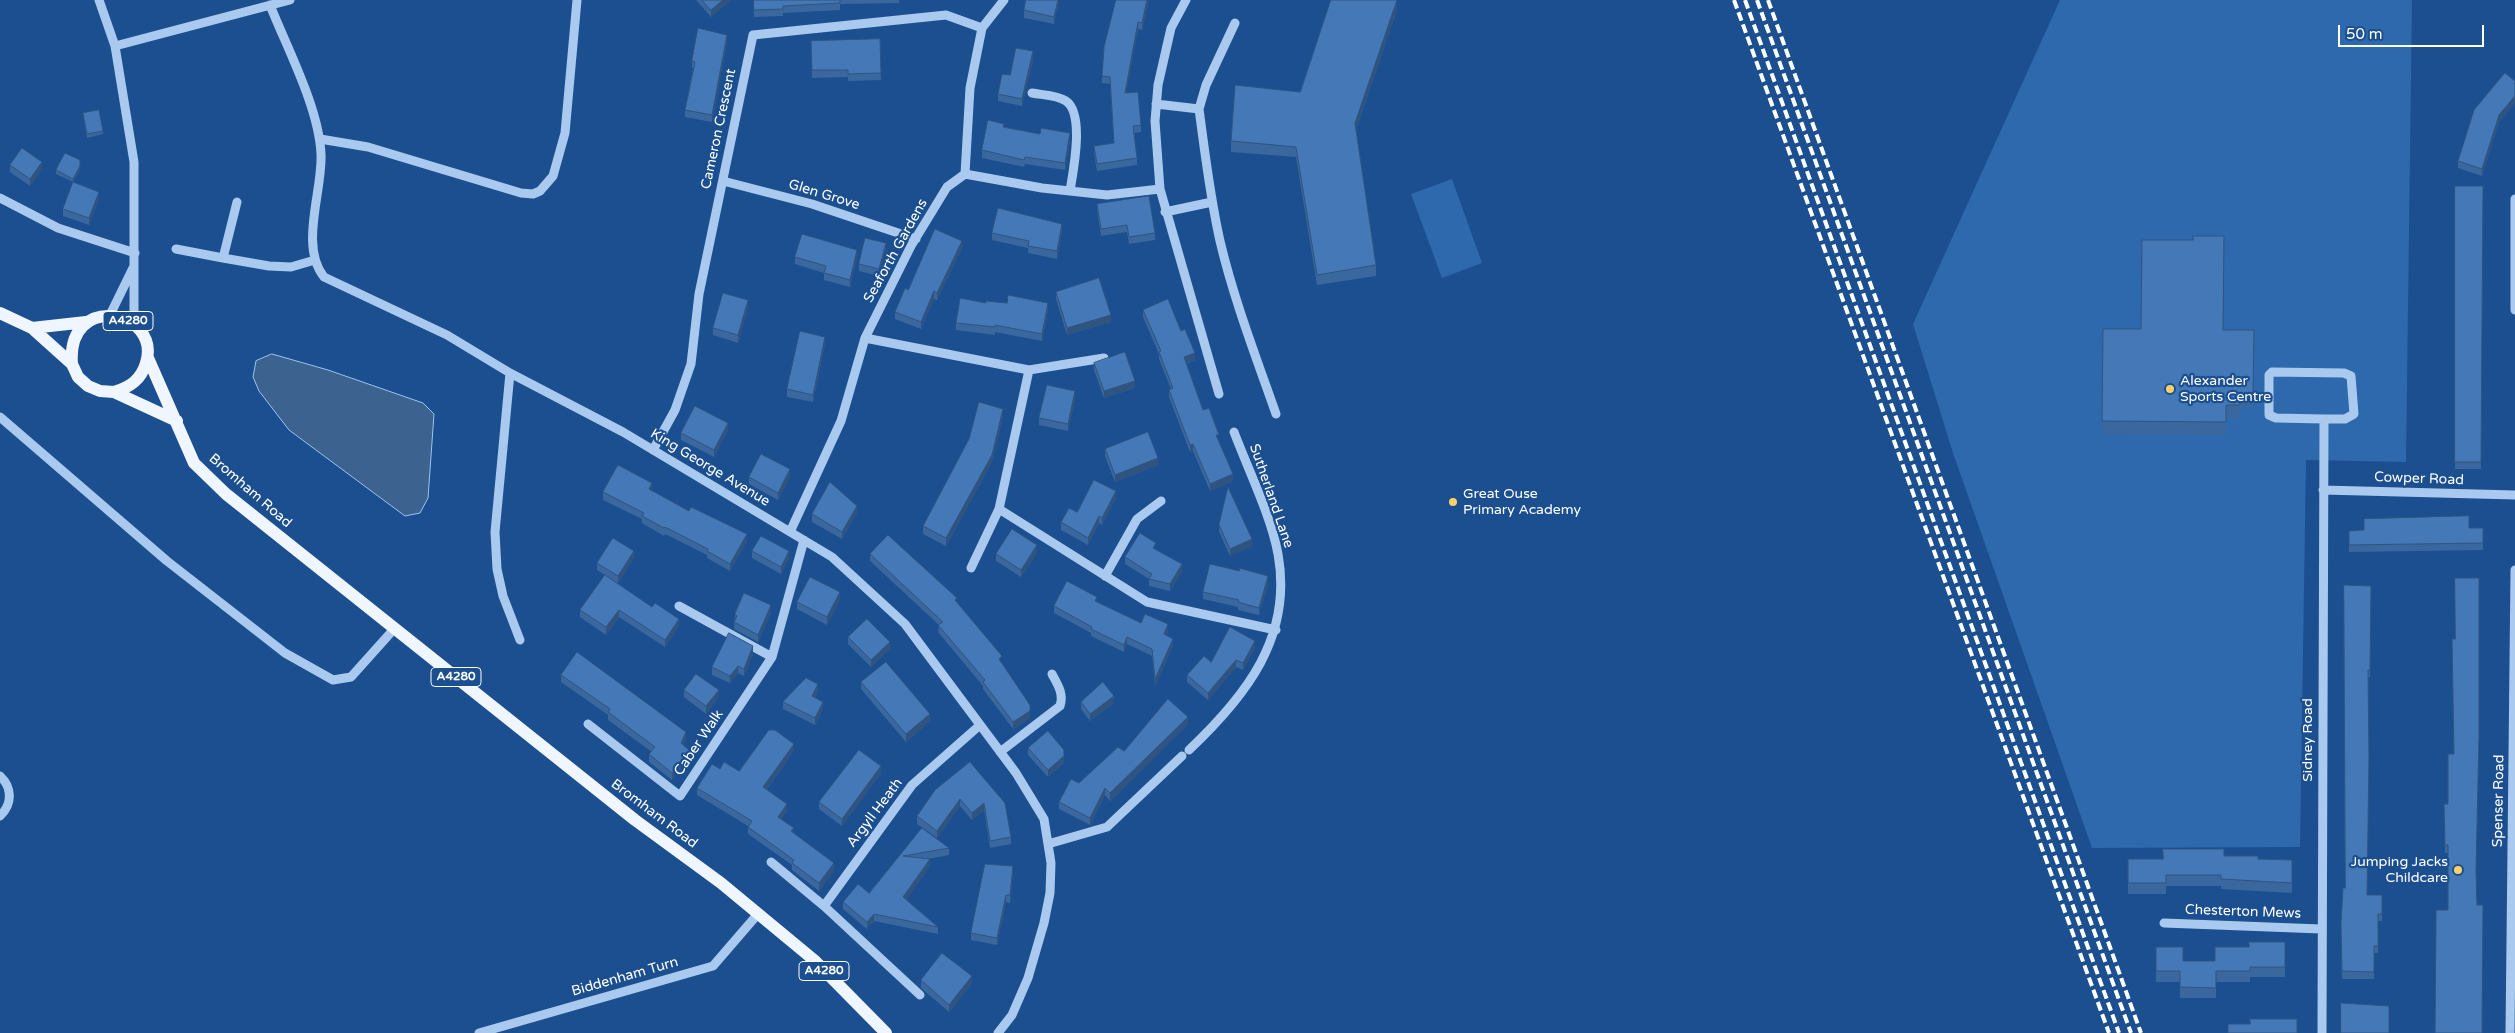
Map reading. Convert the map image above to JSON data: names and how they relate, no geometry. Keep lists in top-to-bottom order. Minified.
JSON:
{"streets":{"main road":["A4280","Bromham Road"],"street":["Cameron Crescent","Glen Grove","Seaforth Gardens","King George Avenue","Cowper Road","Sutherland Lane","Sidney Road","Caber Walk","Spenser Road","Argyll Heath","Chesterton Mews","Biddenham Turn"]},"crossings":[["Cameron Crescent","Glen Grove"],["Cameron Crescent","King George Avenue"],["Glen Grove","Seaforth Gardens"],["Seaforth Gardens","King George Avenue"],["A4280","Bromham Road"],["King George Avenue","Sutherland Lane"],["King George Avenue","Caber Walk"],["King George Avenue","Argyll Heath"],["Cowper Road","Sidney Road"],["Bromham Road","Biddenham Turn"],["Sidney Road","Chesterton Mews"]],"places":["Alexander Sports Centre","Great Ouse Primary Academy","Jumping Jacks Childcare"],"scale_bar":"50 m"}
